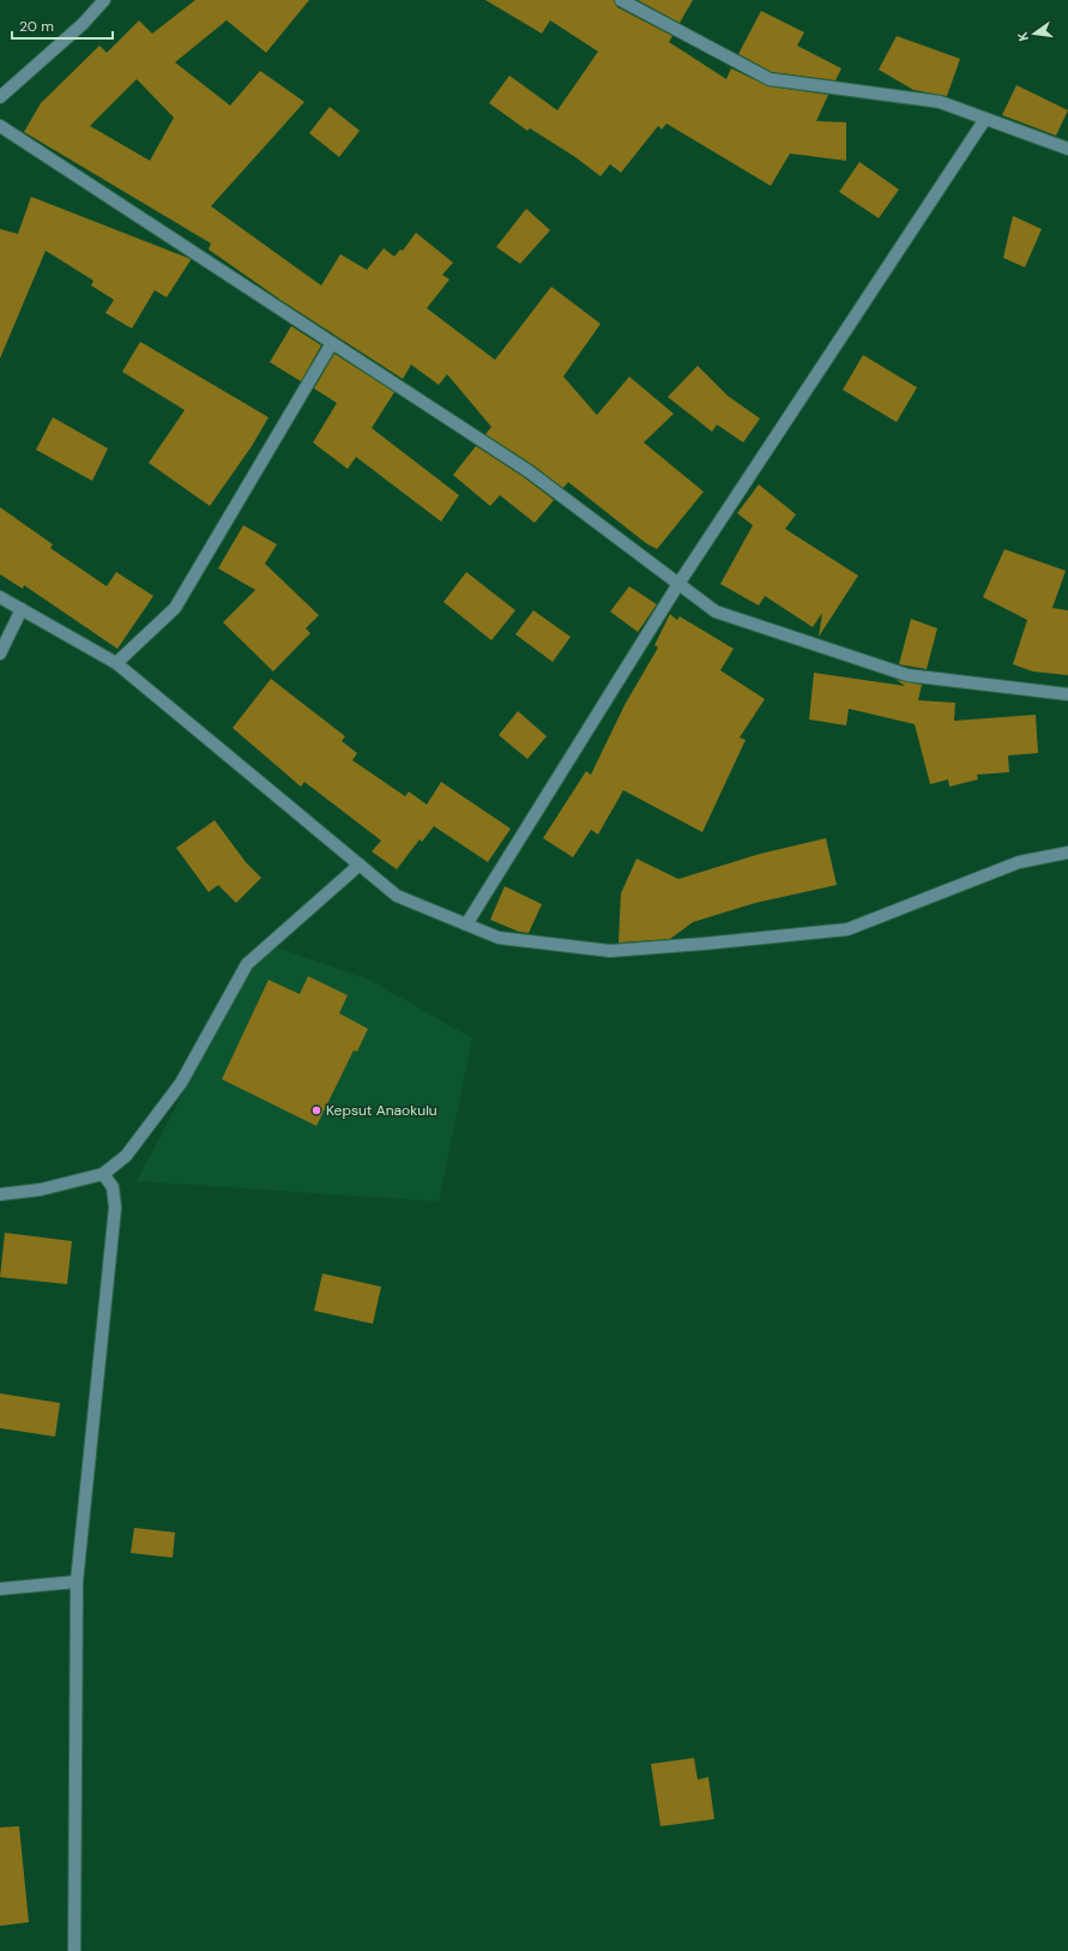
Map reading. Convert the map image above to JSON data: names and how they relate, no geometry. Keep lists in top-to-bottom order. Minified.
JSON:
{"places":["Kepsut Anaokulu"],"scale_bar":"20 m","north":"left"}
